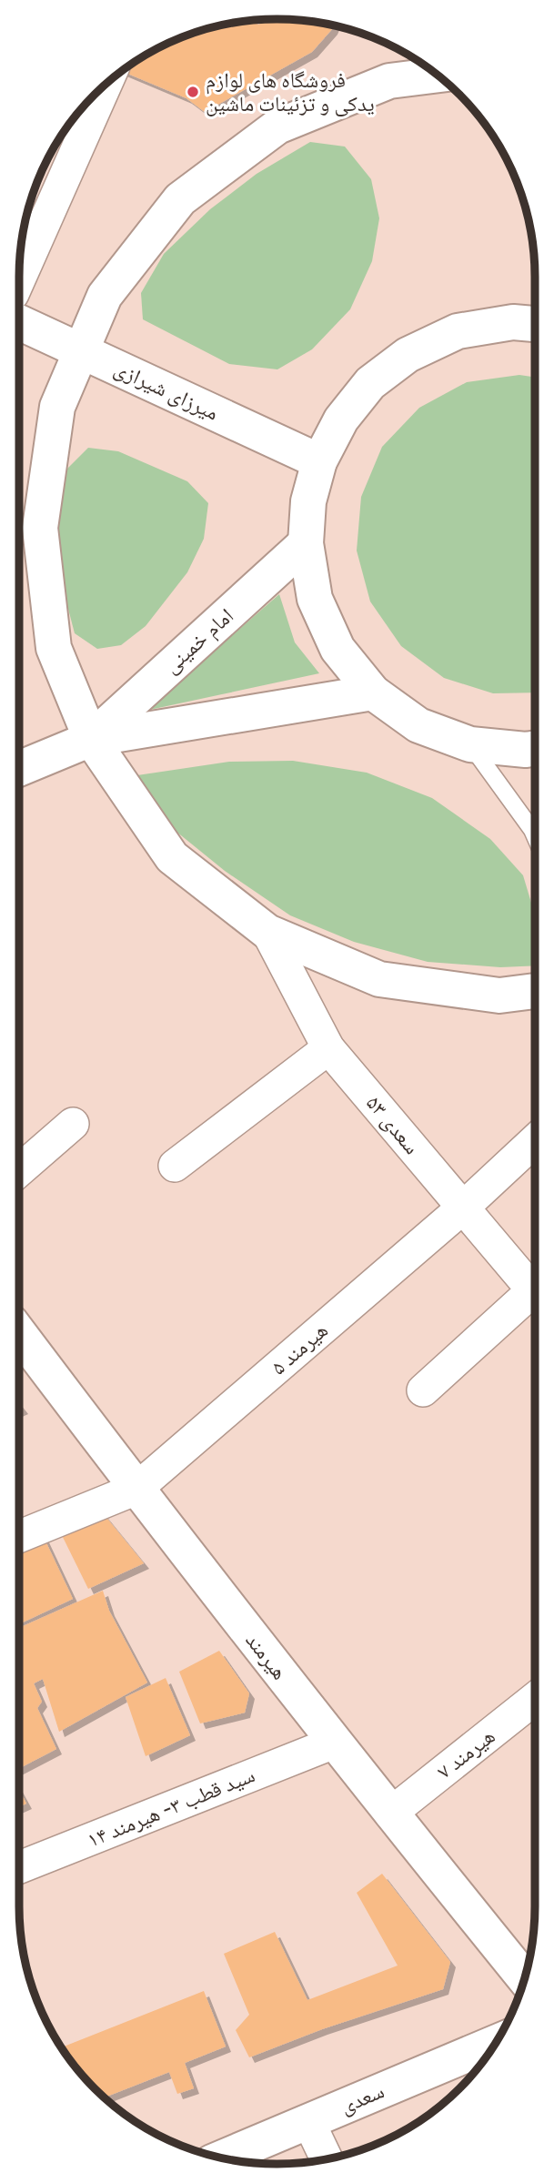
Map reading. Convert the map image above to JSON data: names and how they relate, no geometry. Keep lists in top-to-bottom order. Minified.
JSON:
{"streets":{"main road":["میرزای شیرازی","امام خمینی","هیرمند","سعدی"],"street":["سعدی ۵۳","هیرمند ۵","هیرمند ۷","سید قطب ۳- هیرمند ۱۴"]},"crossings":[["سعدی ۵۳","هیرمند ۵"],["هیرمند ۵","هیرمند"],["هیرمند","هیرمند ۷"],["هیرمند","سید قطب ۳- هیرمند ۱۴"]],"places":["فروشگاه های لوازم یدکی و تزئینات ماشین"]}
